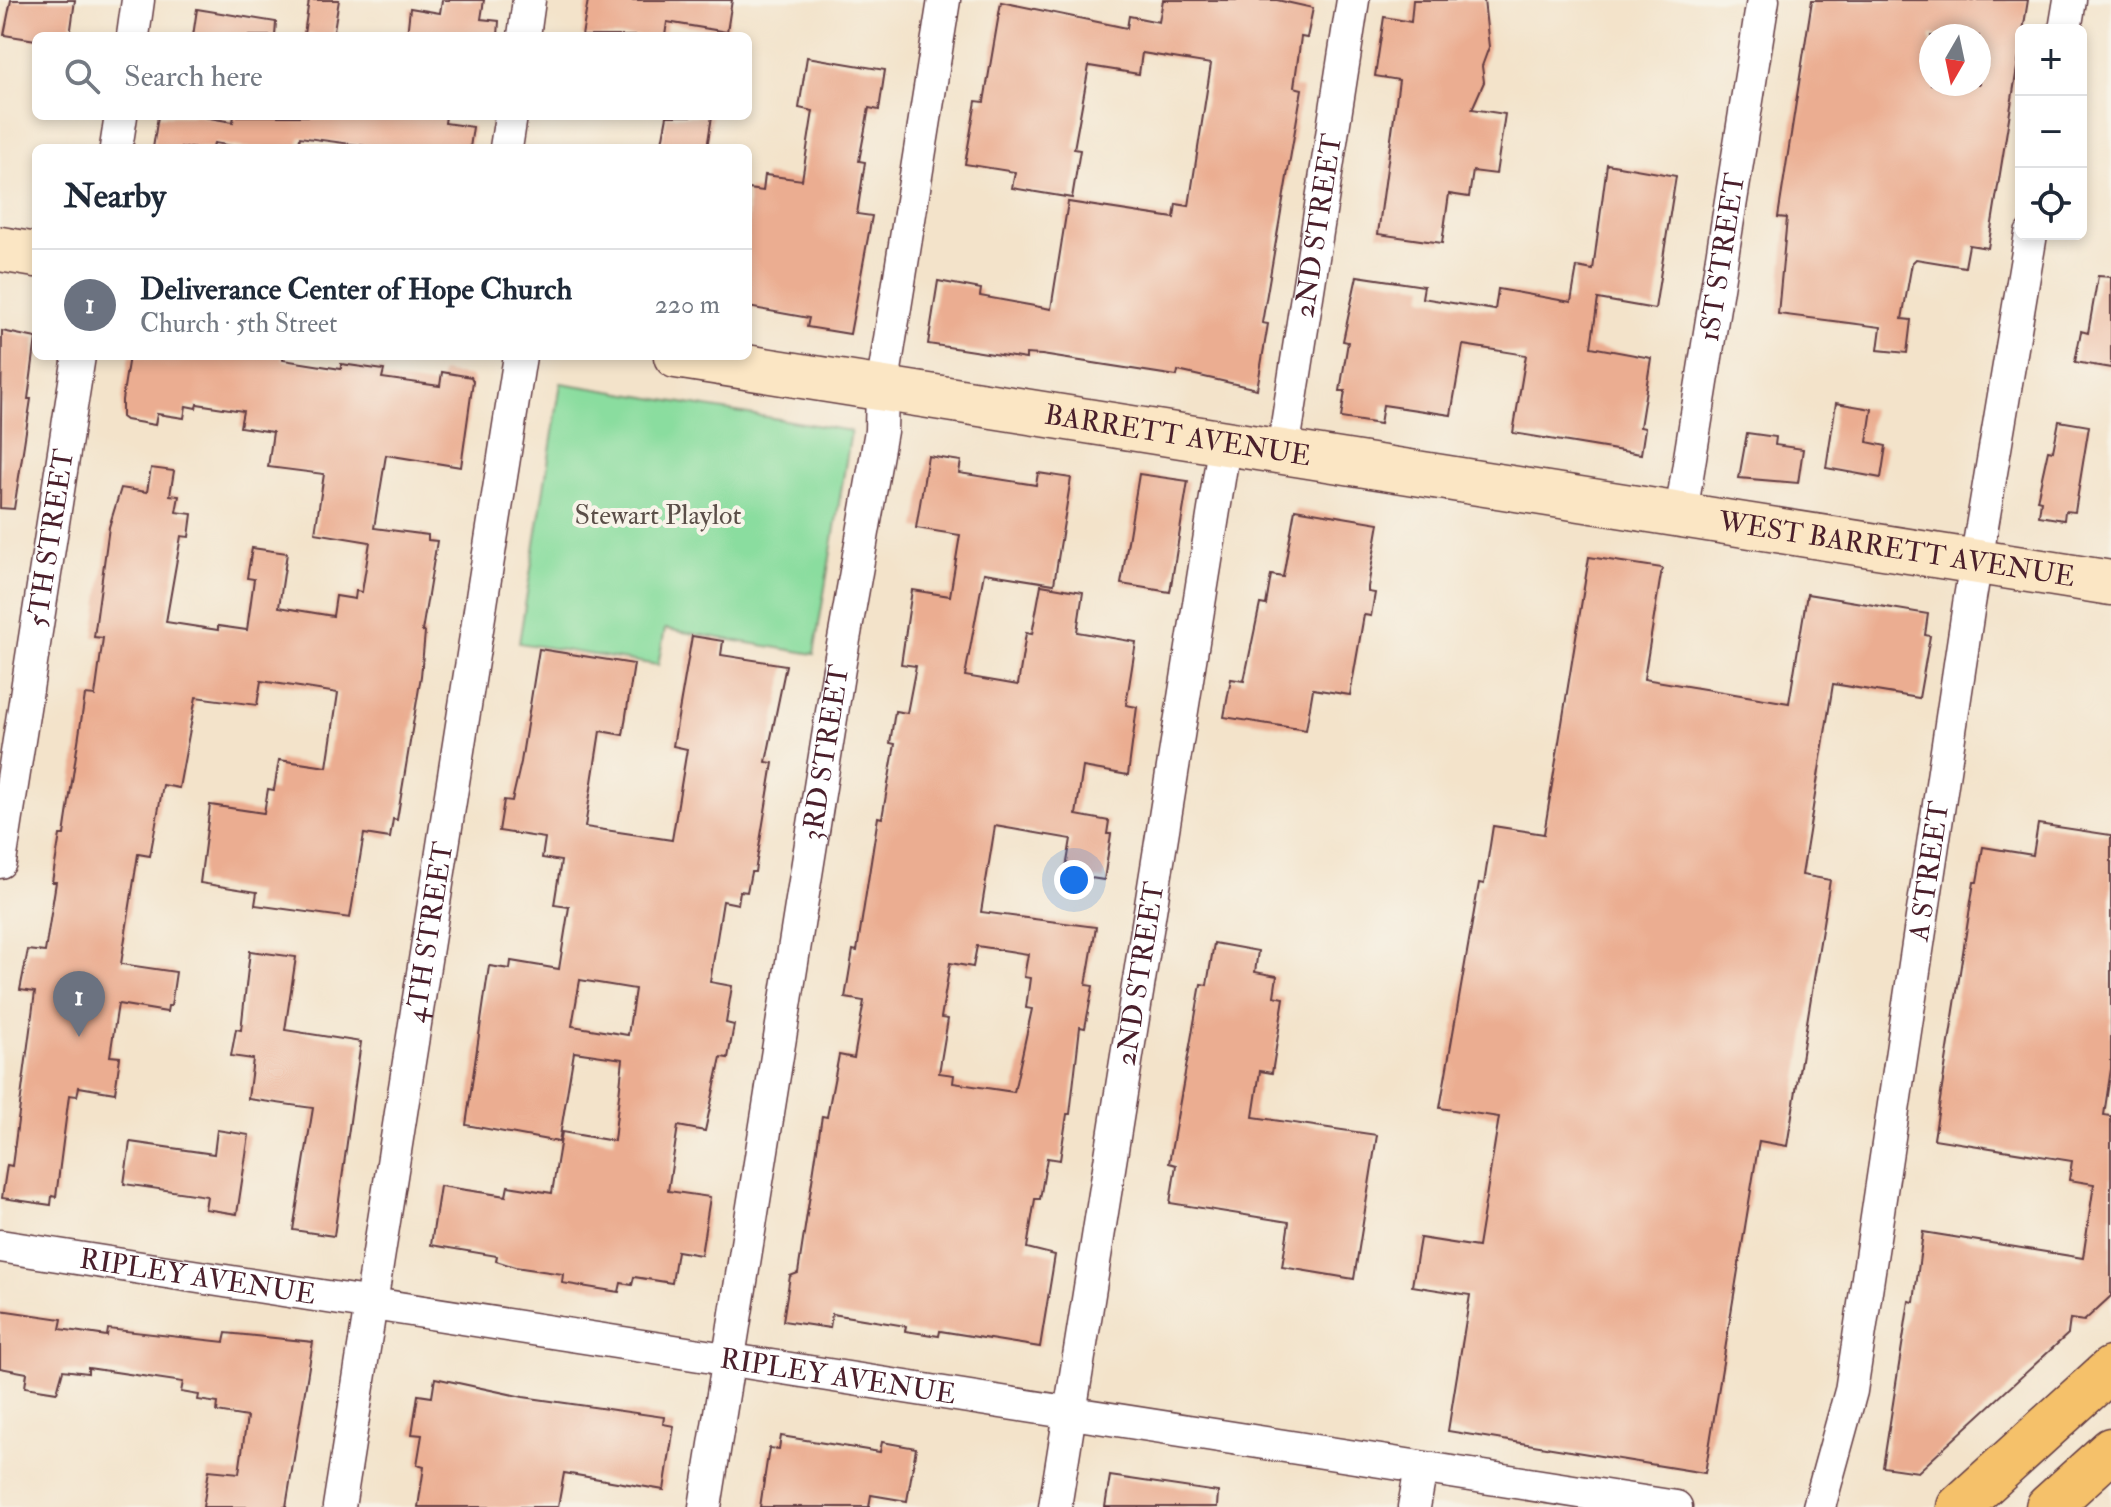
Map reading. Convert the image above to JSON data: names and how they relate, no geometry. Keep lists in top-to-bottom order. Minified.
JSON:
{"streets":{"main road":["BARRETT AVENUE","WEST BARRETT AVENUE"],"street":["2ND STREET","1ST STREET","5TH STREET","3RD STREET","A STREET","4TH STREET","RIPLEY AVENUE"]},"crossings":[["2ND STREET","BARRETT AVENUE"],["2ND STREET","RIPLEY AVENUE"],["1ST STREET","BARRETT AVENUE"],["1ST STREET","WEST BARRETT AVENUE"],["BARRETT AVENUE","WEST BARRETT AVENUE"],["BARRETT AVENUE","3RD STREET"],["WEST BARRETT AVENUE","A STREET"],["3RD STREET","RIPLEY AVENUE"],["4TH STREET","RIPLEY AVENUE"]],"parks":["Stewart Playlot"],"north":"bottom","page":{"map_buttons":["+","−"],"search":"Search here","heading":"Nearby","list":[{"mark":"1","name":"Deliverance Center of Hope Church","note":"Church · 5th Street","value":"220 m"}],"pins":"1"}}
